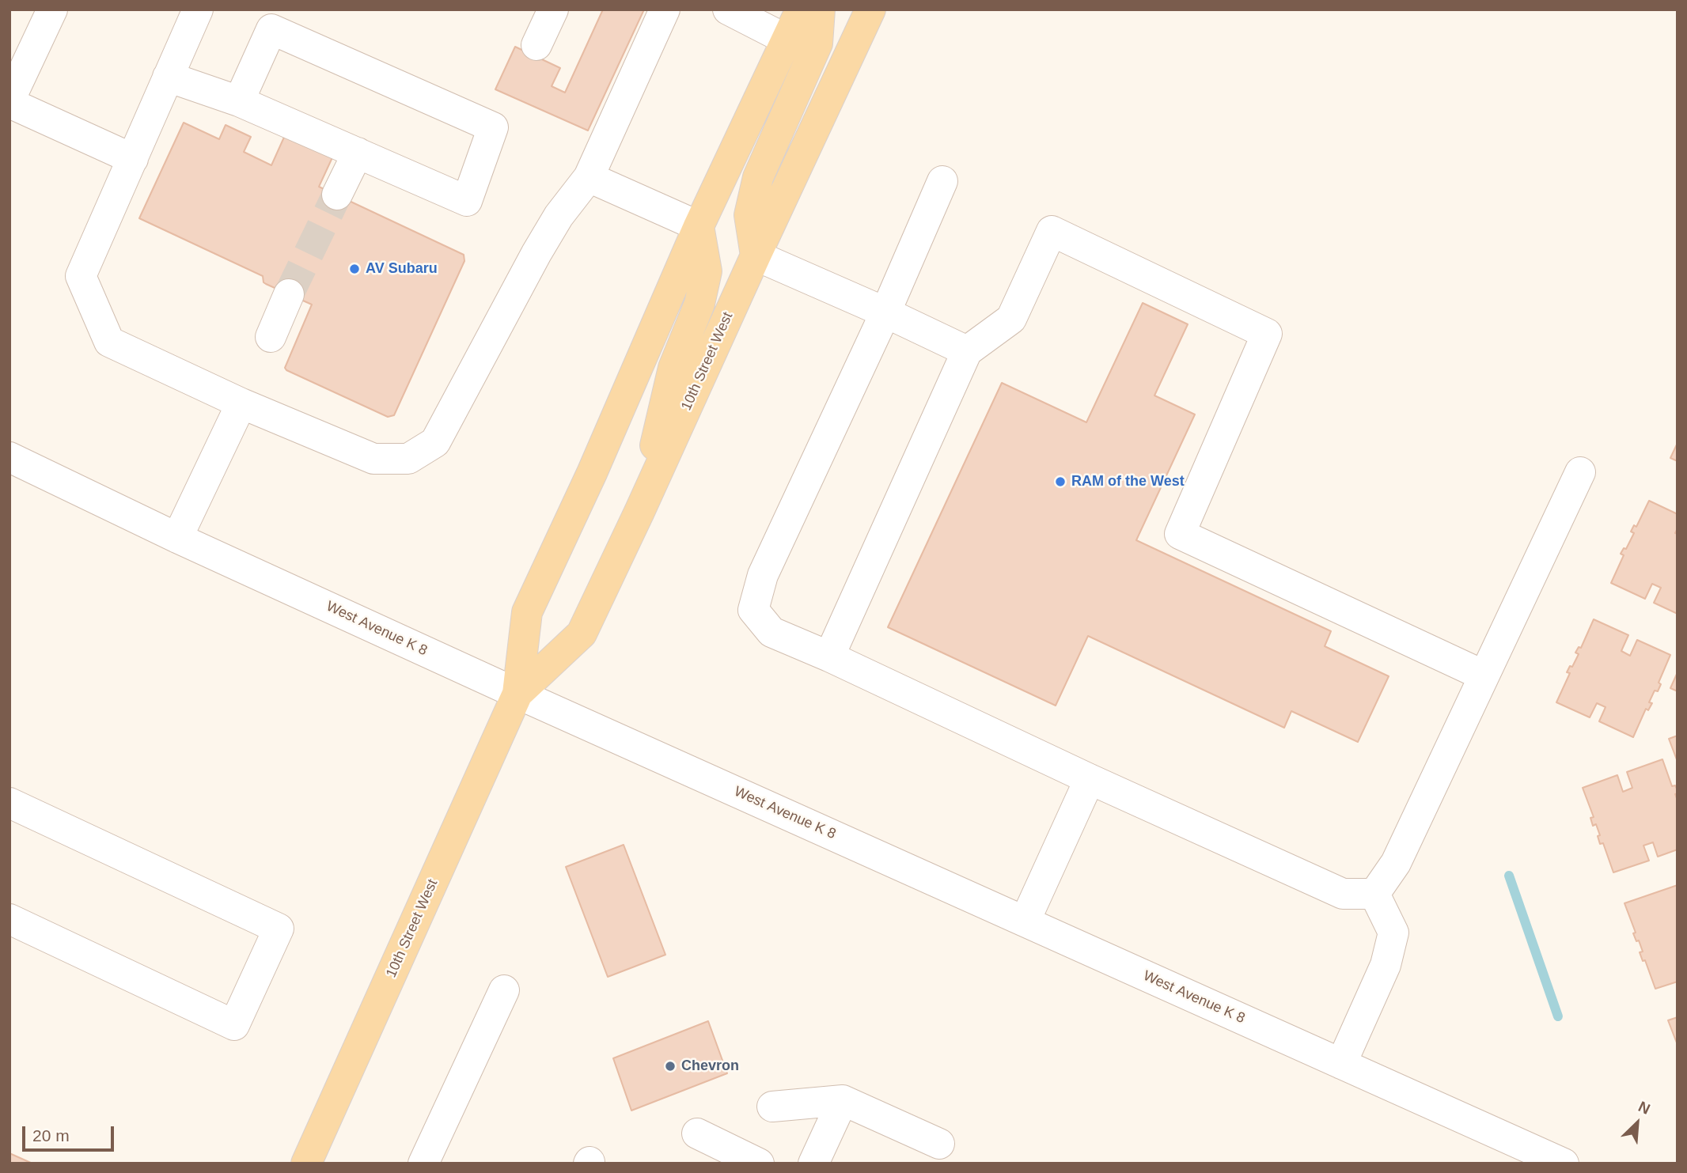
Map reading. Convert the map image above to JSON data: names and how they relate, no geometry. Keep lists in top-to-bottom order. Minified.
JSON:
{"streets":{"main road":["10th Street West"],"street":["West Avenue K 8"]},"crossings":[["10th Street West","West Avenue K 8"]],"places":["AV Subaru","RAM of the West","Chevron"],"scale_bar":"20 m","north":"top right"}
